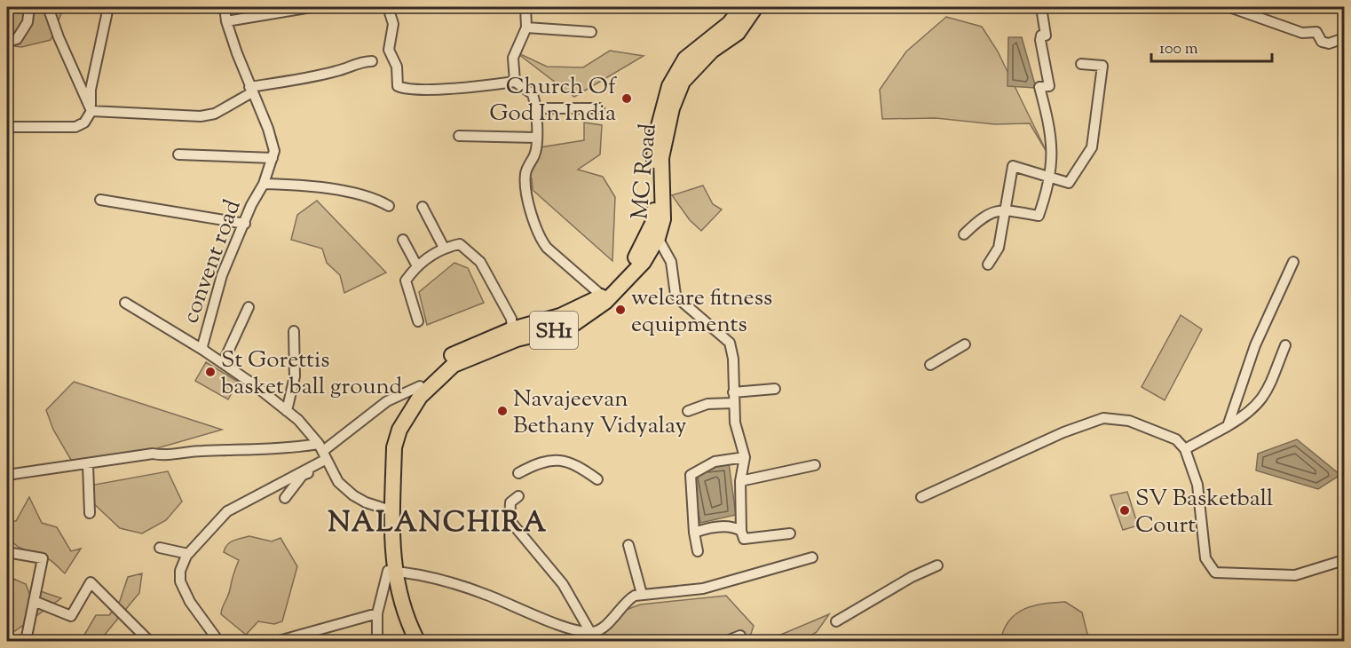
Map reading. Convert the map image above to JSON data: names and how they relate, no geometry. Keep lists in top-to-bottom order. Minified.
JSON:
{"streets":{"main road":["MC Road","SH1"],"street":["convent road"]},"crossings":[["MC Road","convent road"]],"districts":["NALANCHIRA"],"places":["Church Of God In India","welcare fitness equipments","St Gorettis basket ball ground","Navajeevan Bethany Vidyalay","SV Basketball Court"],"scale_bar":"100 m"}
